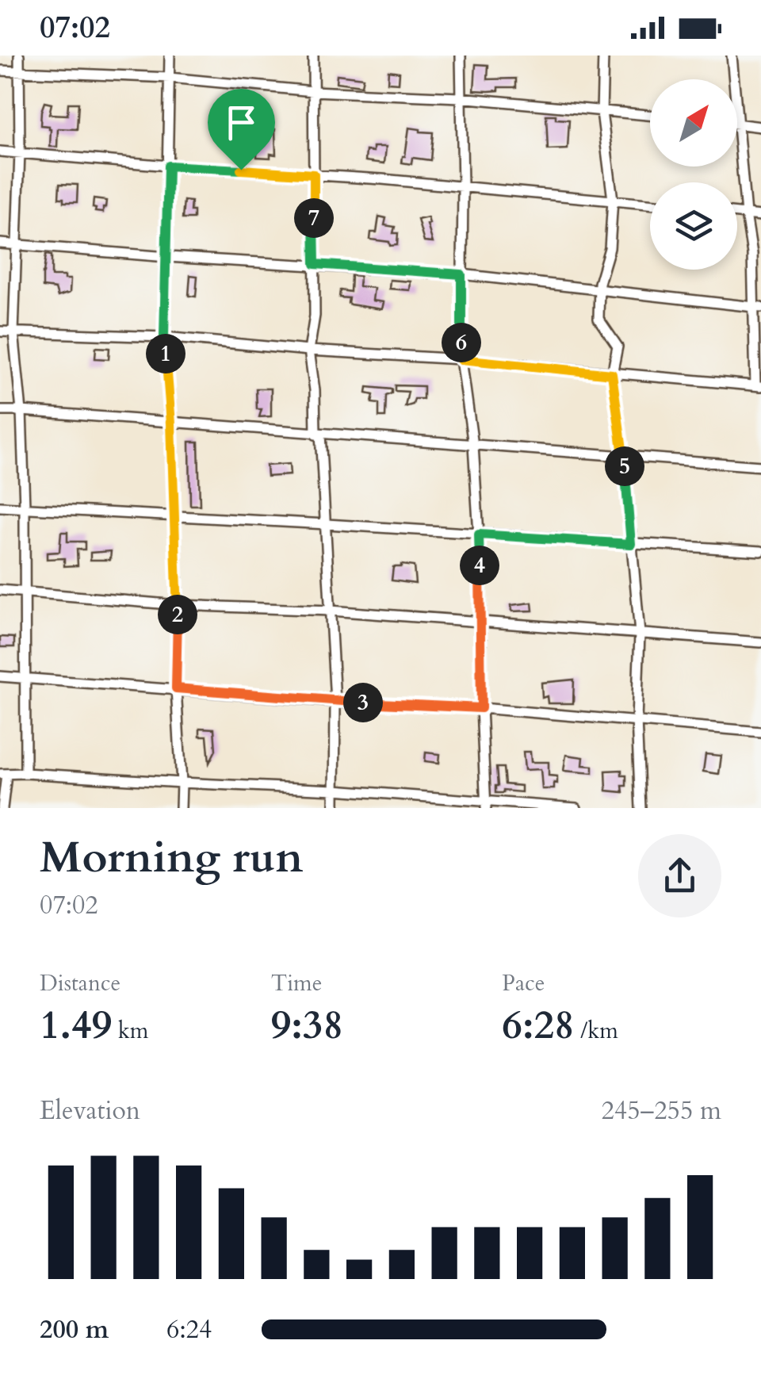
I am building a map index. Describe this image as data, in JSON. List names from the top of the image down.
{
  "north": "top right",
  "page": {
    "status": "07:02",
    "pins": [
      "7",
      "6",
      "1",
      "5",
      "4",
      "2",
      "3"
    ],
    "heading": ["Morning run", "07:02"],
    "stats": [
      ["Distance", "1.49 km"],
      ["Time", "9:38"],
      ["Pace", "6:28 /km"]
    ],
    "chart": ["Elevation", "245–255 m"],
    "list": [
      {
        "name": "200 m",
        "note": "6:24"
      }
    ]
  }
}
